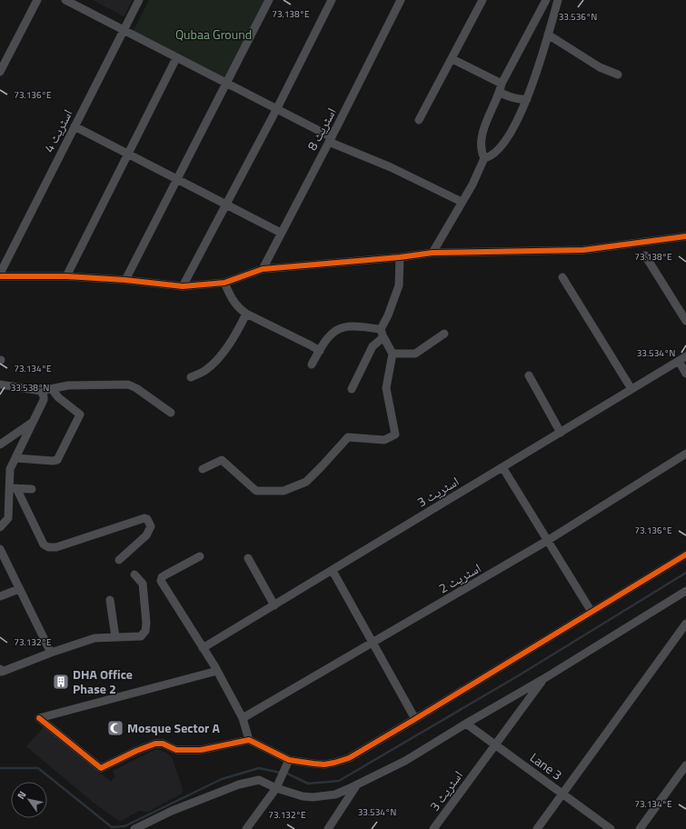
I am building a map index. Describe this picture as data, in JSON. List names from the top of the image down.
{
  "streets": {
    "street": [
      "اسٹریٹ 8",
      "اسٹریٹ 4",
      "اسٹریٹ 3",
      "اسٹریٹ 2",
      "Lane 3"
    ]
  },
  "crossings": [
    ["اسٹریٹ 3", "Lane 3"]
  ],
  "parks": ["Qubaa Ground"],
  "places": {
    "building": ["DHA Office Phase 2"],
    "mosque": ["Mosque Sector A"]
  },
  "north": "top left",
  "coordinates": [
    "73.138°E",
    "33.536°N",
    "73.136°E",
    "33.534°N",
    "73.134°E",
    "33.538°N",
    "73.132°E"
  ]
}
